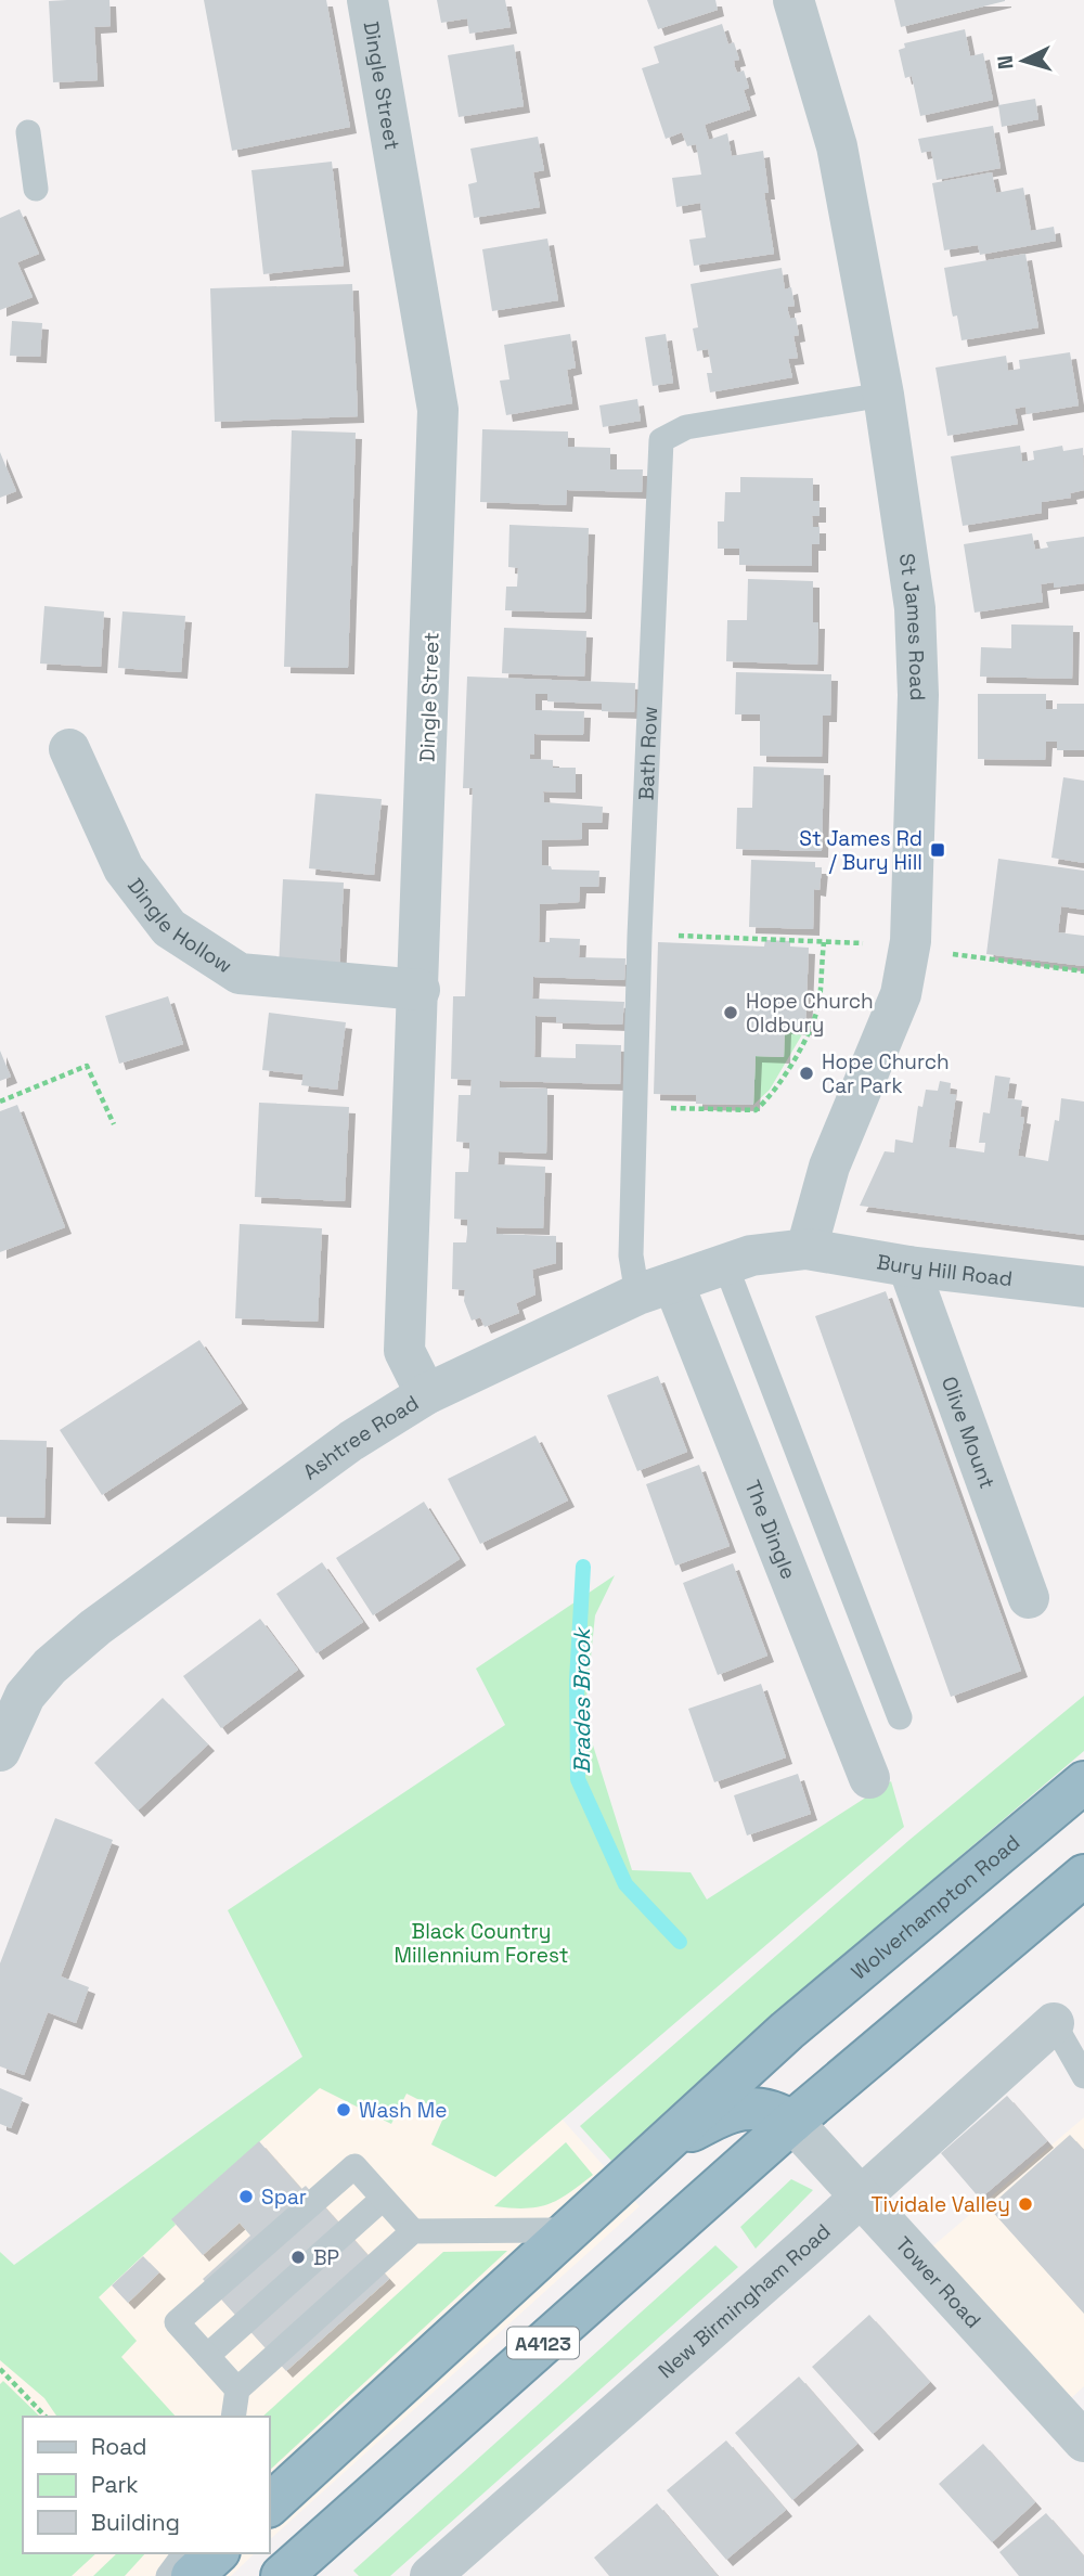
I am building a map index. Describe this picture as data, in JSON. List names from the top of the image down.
{
  "streets": {
    "highway": ["Wolverhampton Road", "A4123"],
    "street": [
      "Dingle Street",
      "St James Road",
      "Dingle Hollow",
      "Bury Hill Road",
      "Olive Mount",
      "Ashtree Road",
      "The Dingle",
      "Tower Road",
      "New Birmingham Road"
    ],
    "lane": ["Bath Row"]
  },
  "crossings": [
    ["Dingle Street", "Dingle Hollow"],
    ["Dingle Street", "Ashtree Road"],
    ["St James Road", "Bath Row"],
    ["St James Road", "Bury Hill Road"],
    ["St James Road", "Ashtree Road"],
    ["Bath Row", "Ashtree Road"],
    ["Bath Row", "The Dingle"],
    ["Bury Hill Road", "Olive Mount"],
    ["Bury Hill Road", "Ashtree Road"],
    ["Ashtree Road", "The Dingle"],
    ["Wolverhampton Road", "A4123"],
    ["Tower Road", "New Birmingham Road"],
    ["Tower Road", "A4123"]
  ],
  "water": ["Brades Brook"],
  "parks": ["Black Country Millennium Forest"],
  "places": {
    "transit": ["St James Rd / Bury Hill"],
    "other": [
      "Hope Church Oldbury",
      "Hope Church Car Park",
      "Wash Me",
      "Spar",
      "Tividale Valley",
      "BP"
    ]
  },
  "legend": ["Road", "Park", "Building"],
  "north": "left"
}
